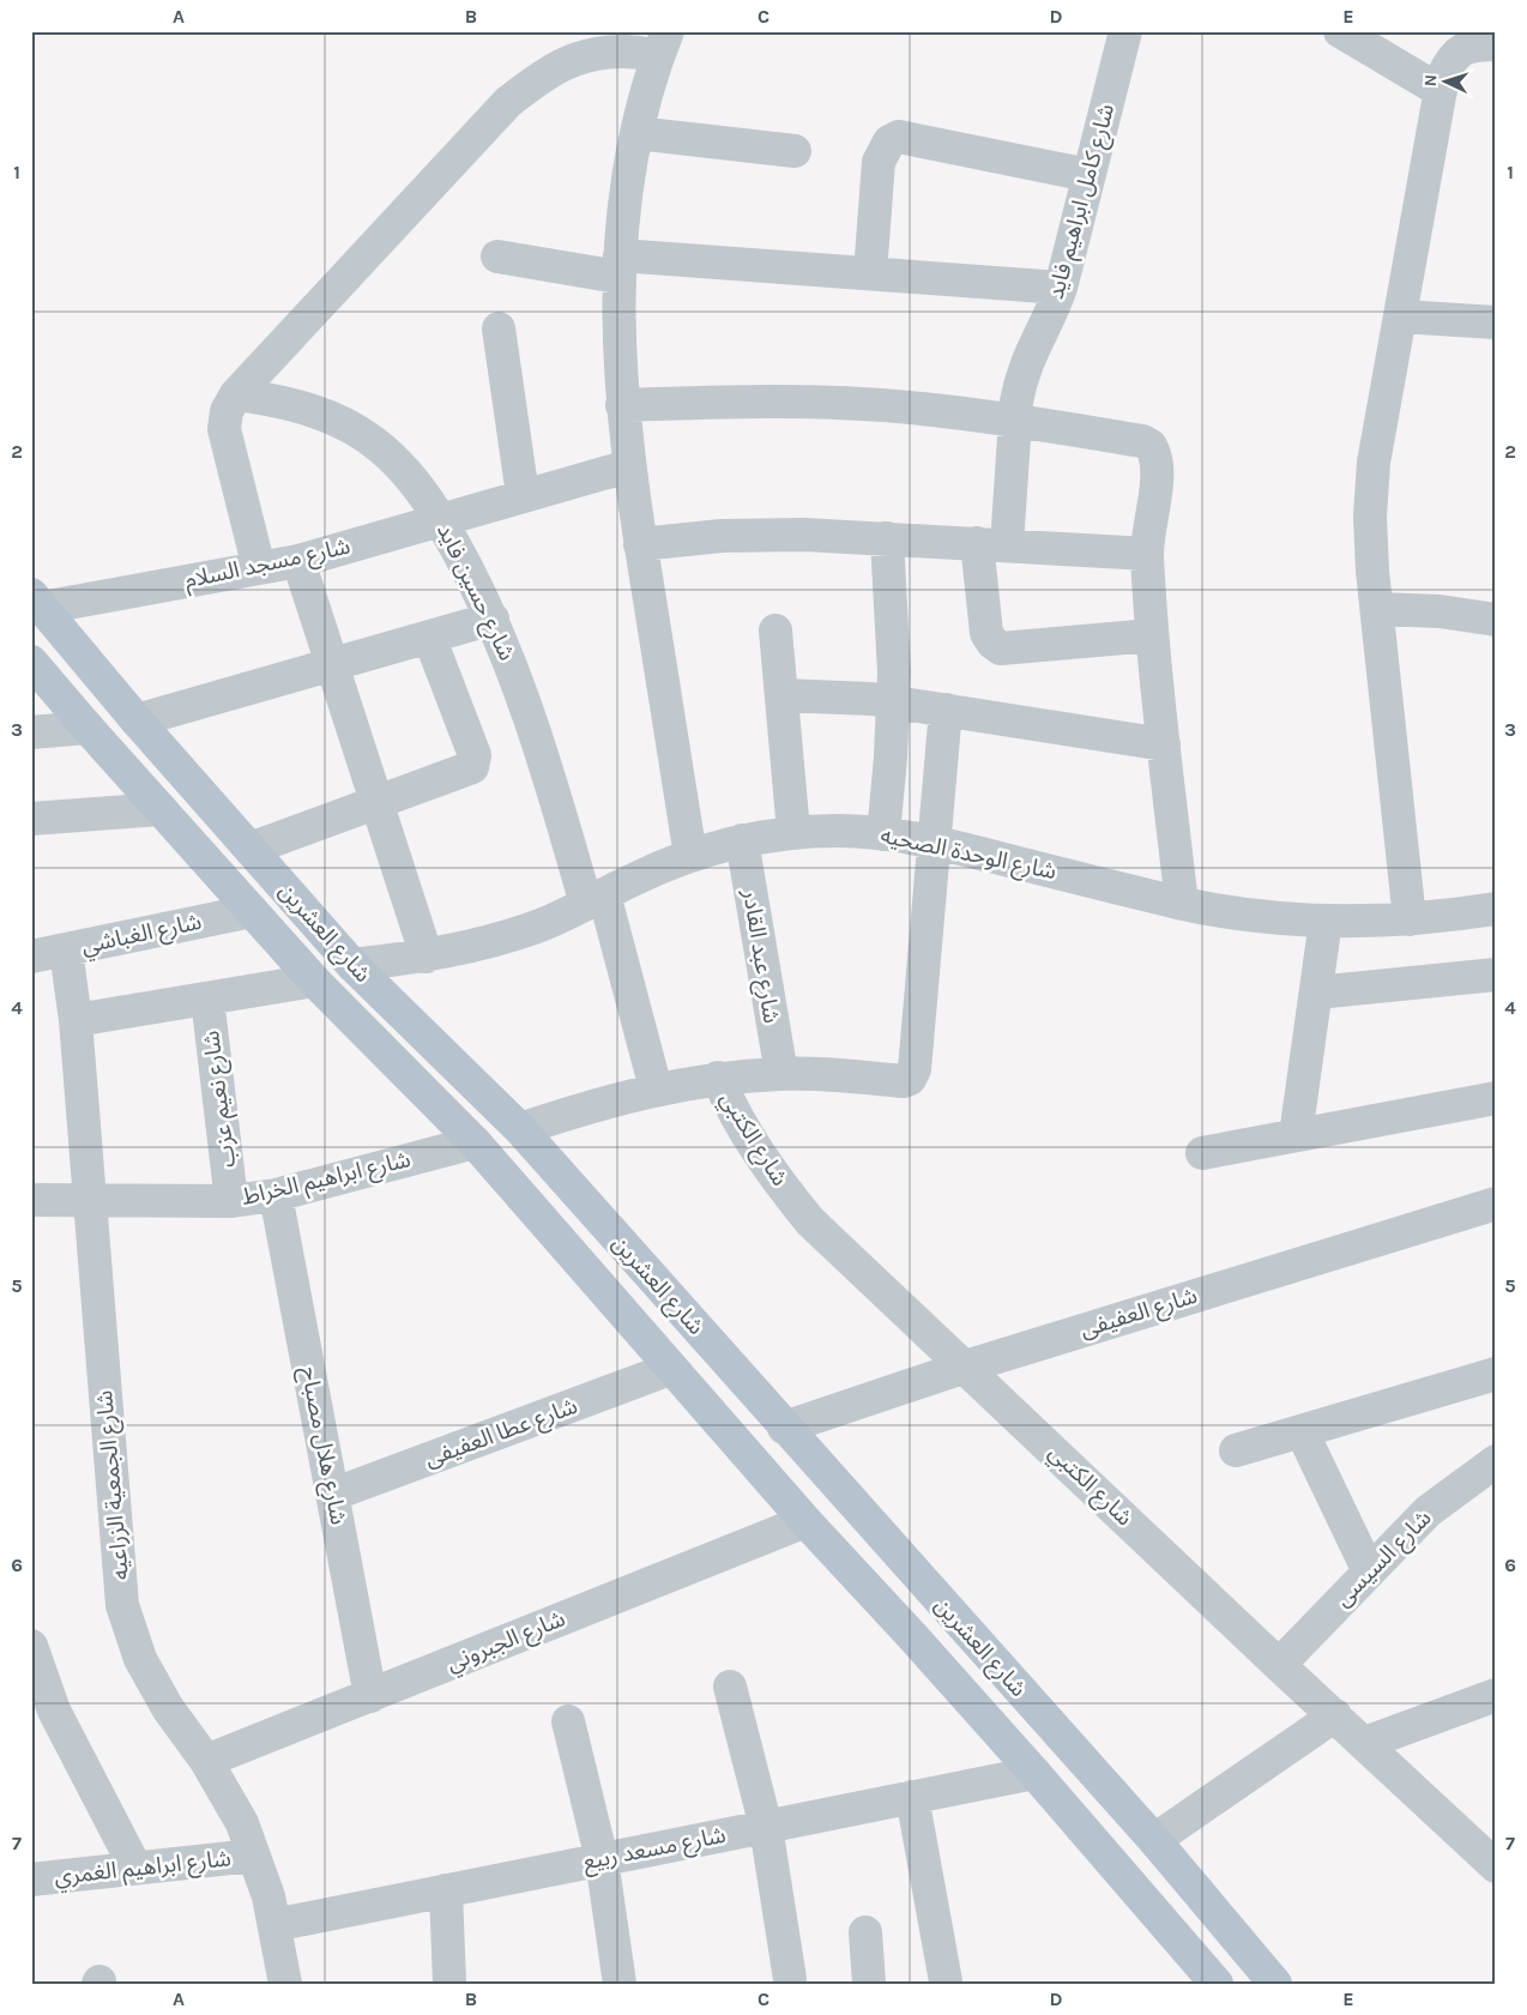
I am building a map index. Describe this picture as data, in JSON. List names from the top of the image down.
{
  "streets": {
    "main road": ["شارع العشرين"],
    "street": [
      "شارع كامل ابراهيم فايد",
      "شارع مسجد السلام",
      "شارع حسين فايد",
      "شارع الوحدة الصحيه",
      "شارع الغباشي",
      "شارع عبد القادر",
      "شارع نعيم عزب",
      "شارع الكتبي",
      "شارع ابراهيم الخراط",
      "شارع العفيفى",
      "شارع عطا العفيفى",
      "شارع هلال مصباح",
      "شارع الجمعية الزراعيه",
      "شارع السيسى",
      "شارع الجبروني",
      "شارع مسعد ربيع",
      "شارع ابراهيم الغمري"
    ]
  },
  "crossings": [
    ["شارع مسجد السلام", "شارع حسين فايد"],
    ["شارع مسجد السلام", "شارع العشرين"],
    ["شارع حسين فايد", "شارع الوحدة الصحيه"],
    ["شارع الوحدة الصحيه", "شارع العشرين"],
    ["شارع الوحدة الصحيه", "شارع عبد القادر"],
    ["شارع العشرين", "شارع الغباشي"],
    ["شارع العشرين", "شارع ابراهيم الخراط"],
    ["شارع العشرين", "شارع العفيفى"],
    ["شارع العشرين", "شارع عطا العفيفى"],
    ["شارع العشرين", "شارع الجبروني"],
    ["شارع العشرين", "شارع مسعد ربيع"],
    ["شارع الغباشي", "شارع الجمعية الزراعيه"],
    ["شارع نعيم عزب", "شارع ابراهيم الخراط"],
    ["شارع الكتبي", "شارع العفيفى"],
    ["شارع الكتبي", "شارع السيسى"],
    ["شارع ابراهيم الخراط", "شارع هلال مصباح"],
    ["شارع ابراهيم الخراط", "شارع الجمعية الزراعيه"],
    ["شارع عطا العفيفى", "شارع هلال مصباح"],
    ["شارع هلال مصباح", "شارع الجبروني"],
    ["شارع الجمعية الزراعيه", "شارع الجبروني"],
    ["شارع الجمعية الزراعيه", "شارع مسعد ربيع"],
    ["شارع الجمعية الزراعيه", "شارع ابراهيم الغمري"]
  ],
  "north": "left",
  "grid": {
    "columns": [
      "A",
      "B",
      "C",
      "D",
      "E"
    ],
    "rows": [
      "1",
      "2",
      "3",
      "4",
      "5",
      "6",
      "7"
    ]
  }
}
